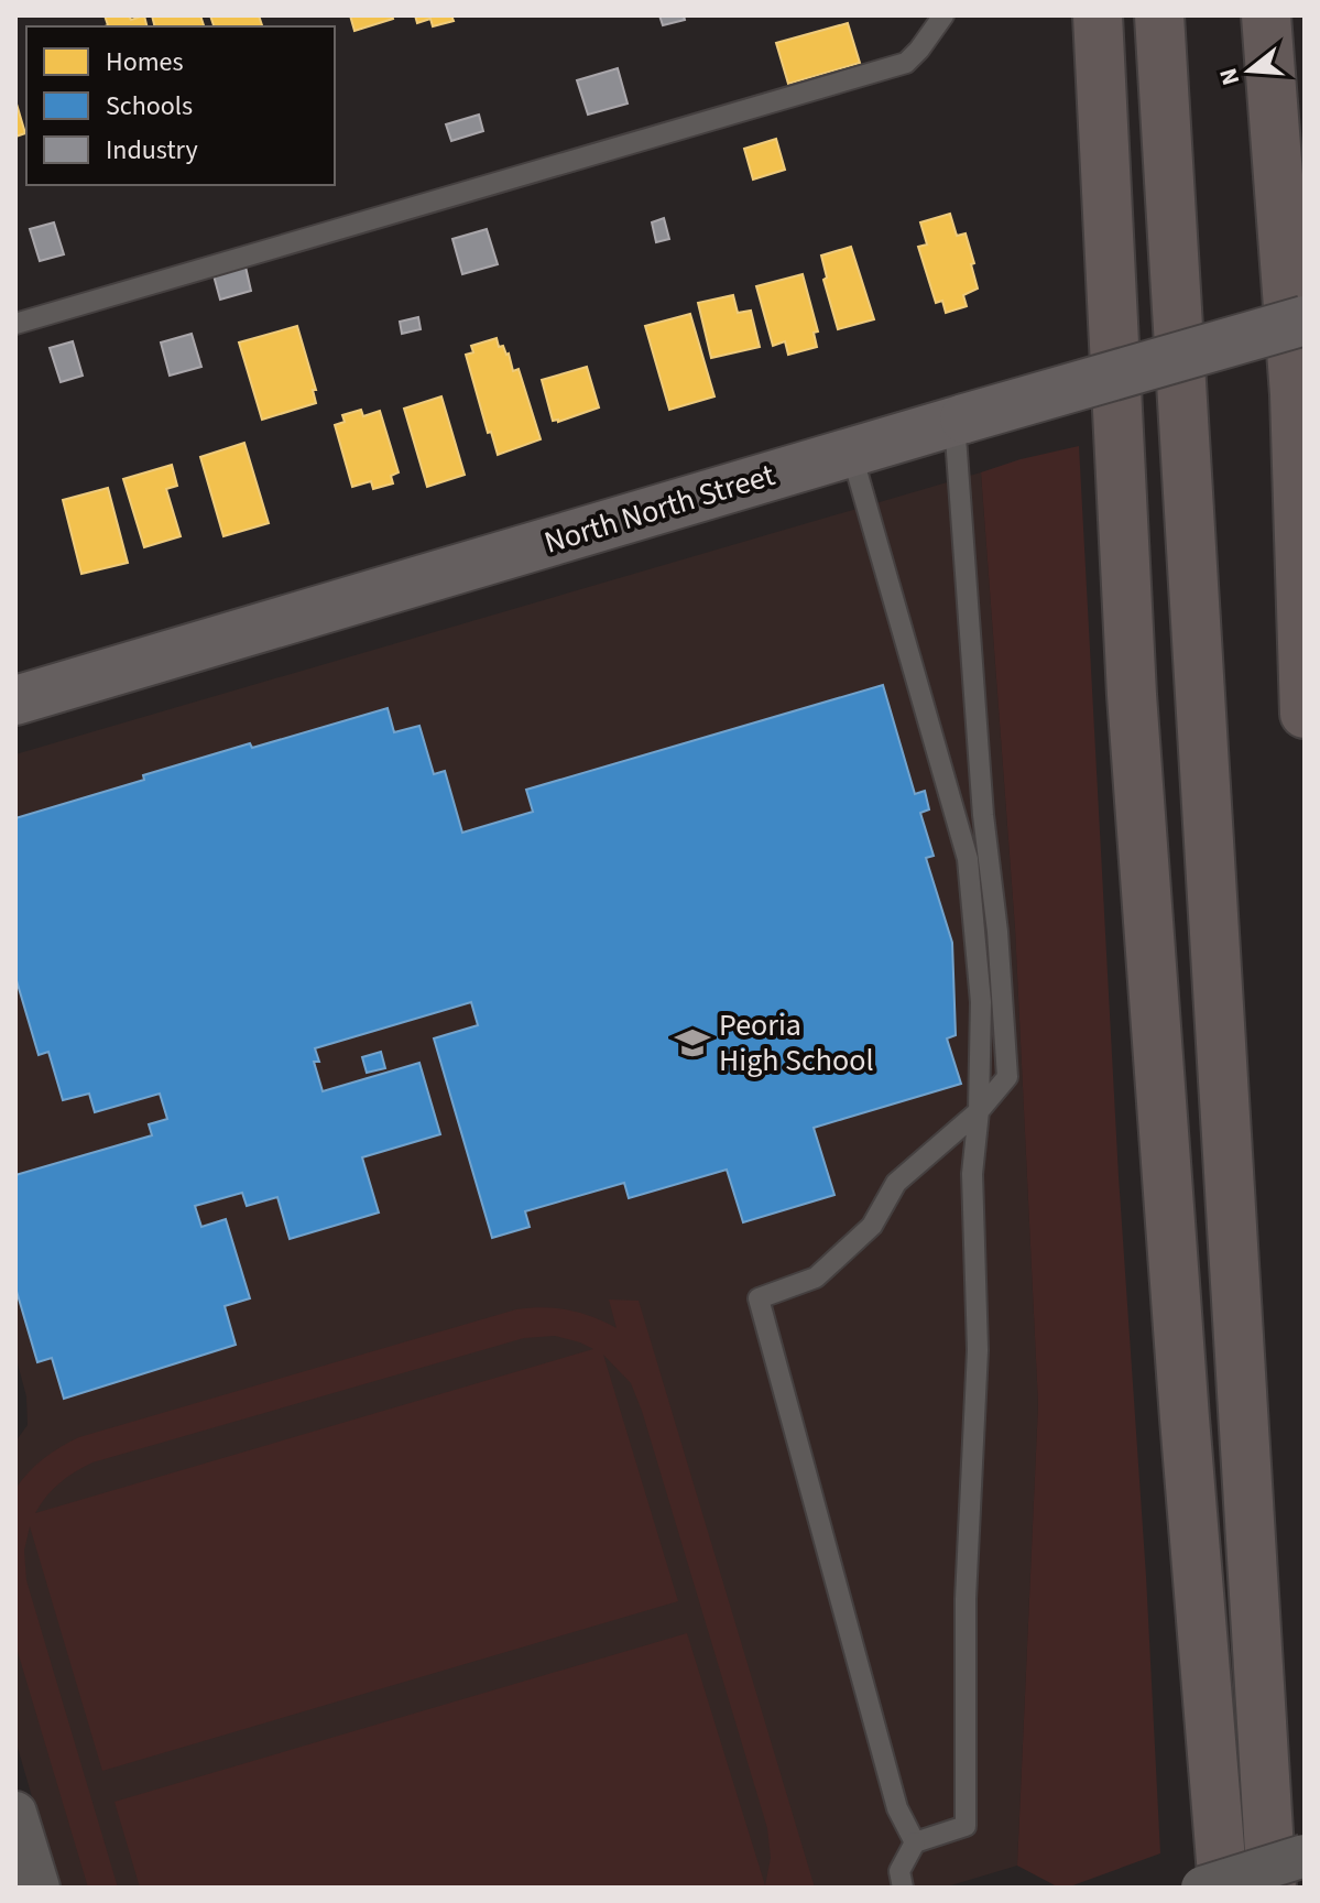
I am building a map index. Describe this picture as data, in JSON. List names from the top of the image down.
{
  "streets": {
    "street": ["North North Street"]
  },
  "places": {
    "school or university": ["Peoria High School"]
  },
  "legend": ["Homes", "Schools", "Industry"],
  "north": "left"
}
